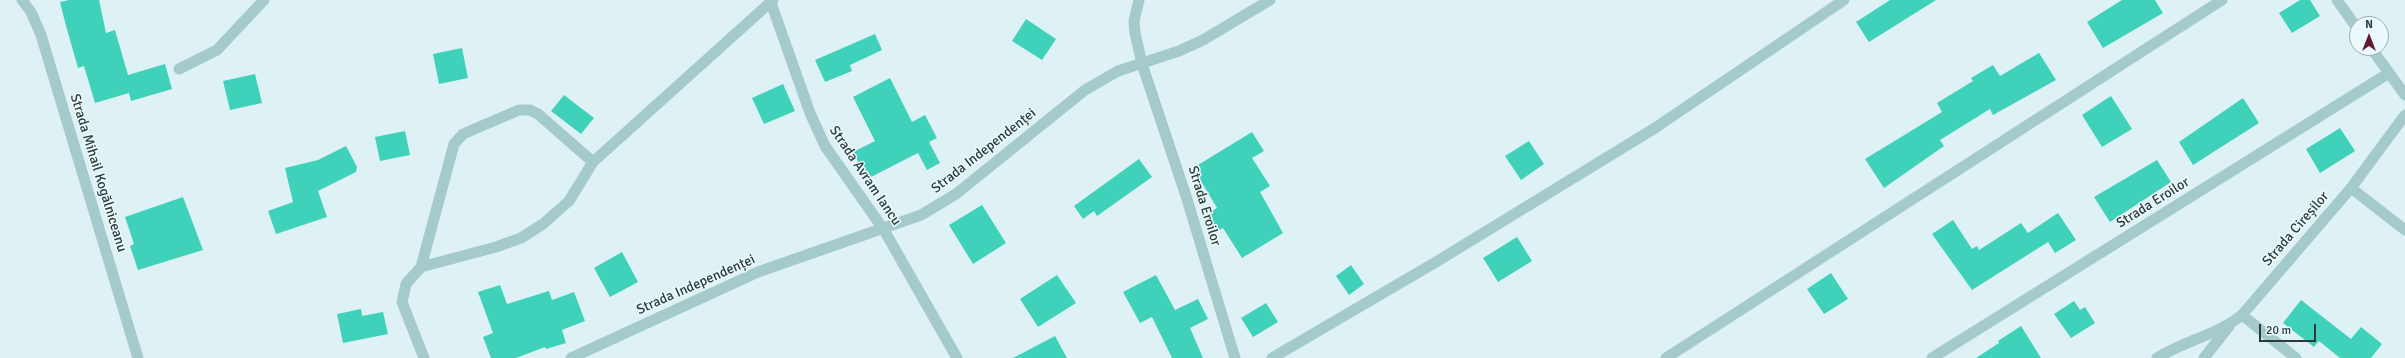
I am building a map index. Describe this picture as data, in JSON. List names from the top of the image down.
{
  "streets": {
    "street": [
      "Strada Independenței",
      "Strada Mihail Kogălniceanu",
      "Strada Avram Iancu",
      "Strada Eroilor",
      "Strada Cireșilor"
    ]
  },
  "crossings": [
    ["Strada Independenței", "Strada Avram Iancu"],
    ["Strada Independenței", "Strada Eroilor"]
  ],
  "scale_bar": "20 m",
  "north": "top"
}
